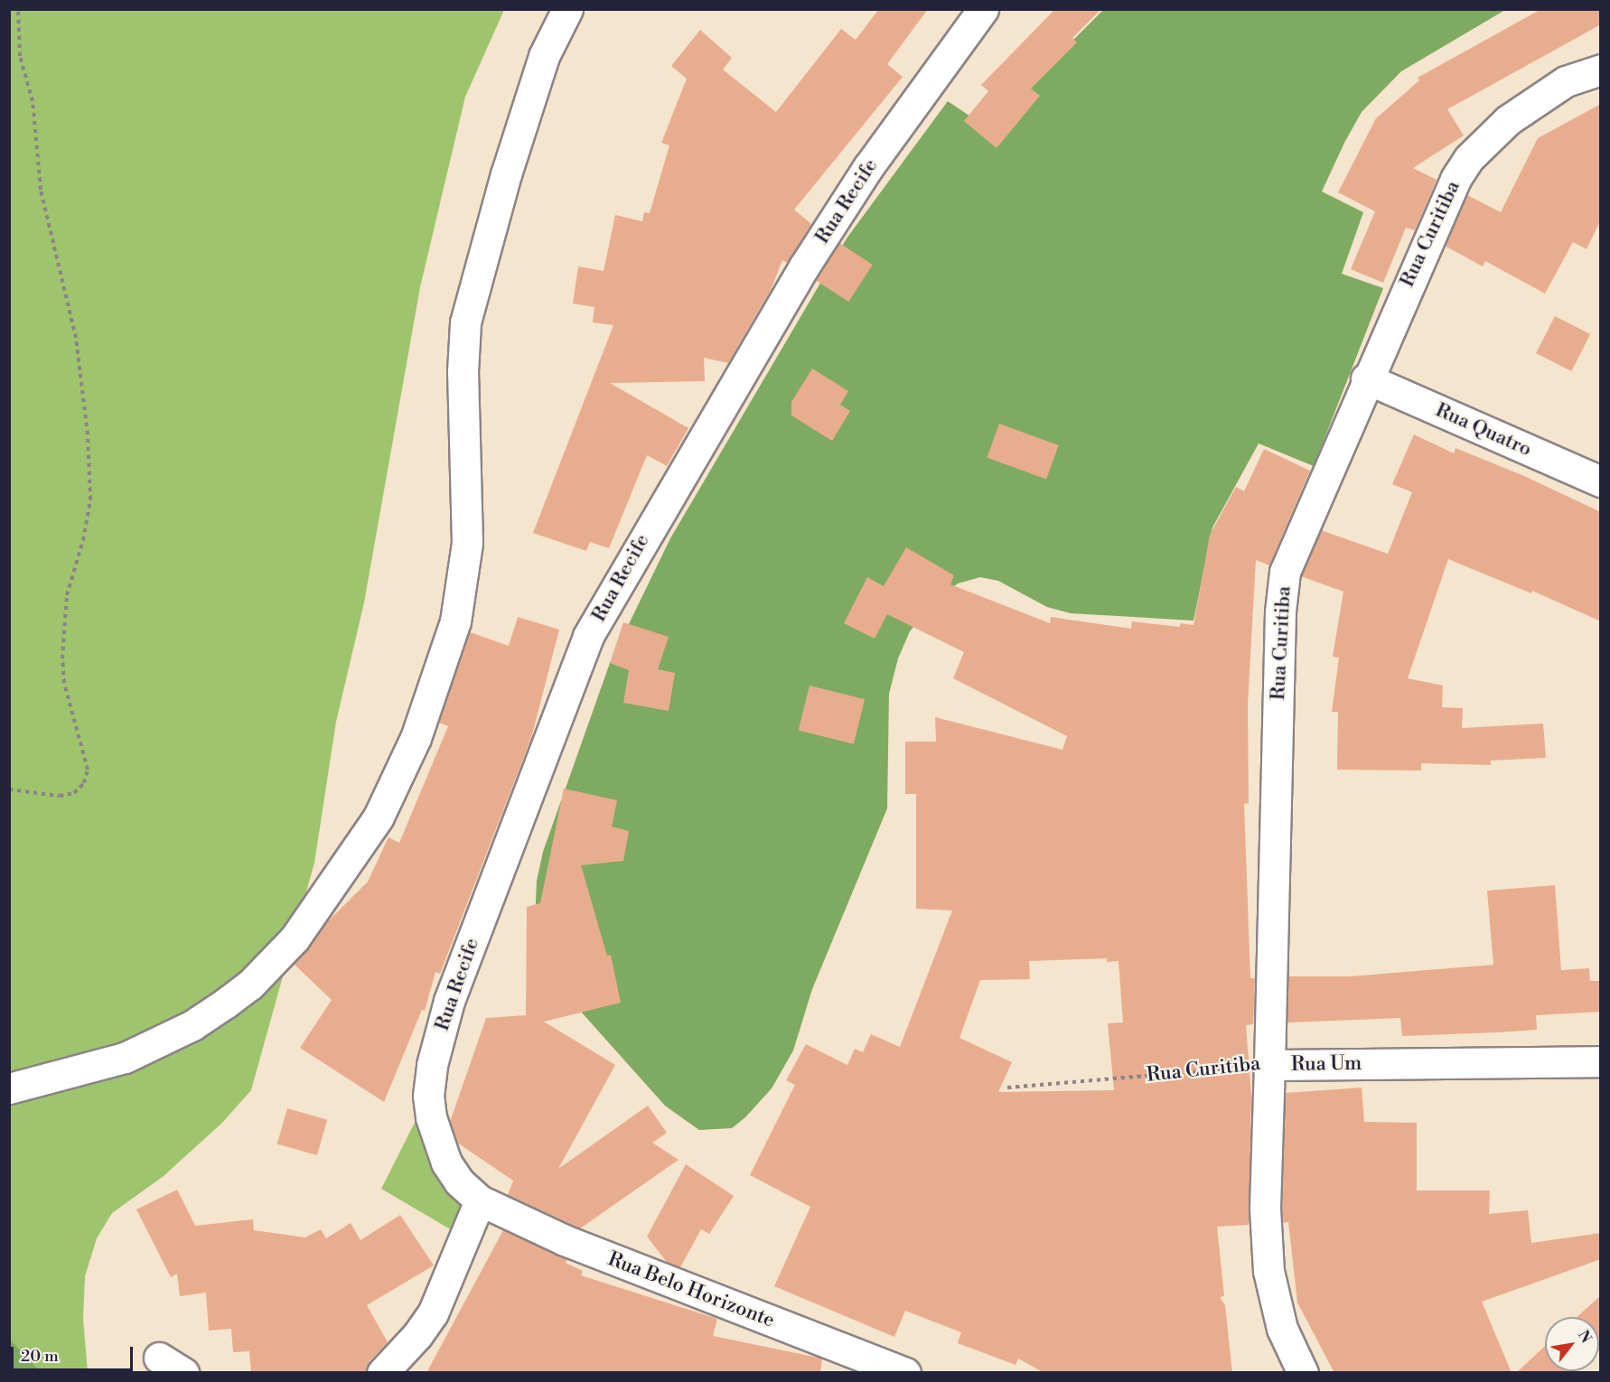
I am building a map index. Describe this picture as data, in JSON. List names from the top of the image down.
{
  "streets": {
    "street": [
      "Rua Recife",
      "Rua Curitiba",
      "Rua Quatro",
      "Rua Um",
      "Rua Belo Horizonte"
    ]
  },
  "crossings": [
    ["Rua Recife", "Rua Belo Horizonte"],
    ["Rua Curitiba", "Rua Quatro"],
    ["Rua Curitiba", "Rua Um"]
  ],
  "scale_bar": "20 m",
  "north": "top right"
}
